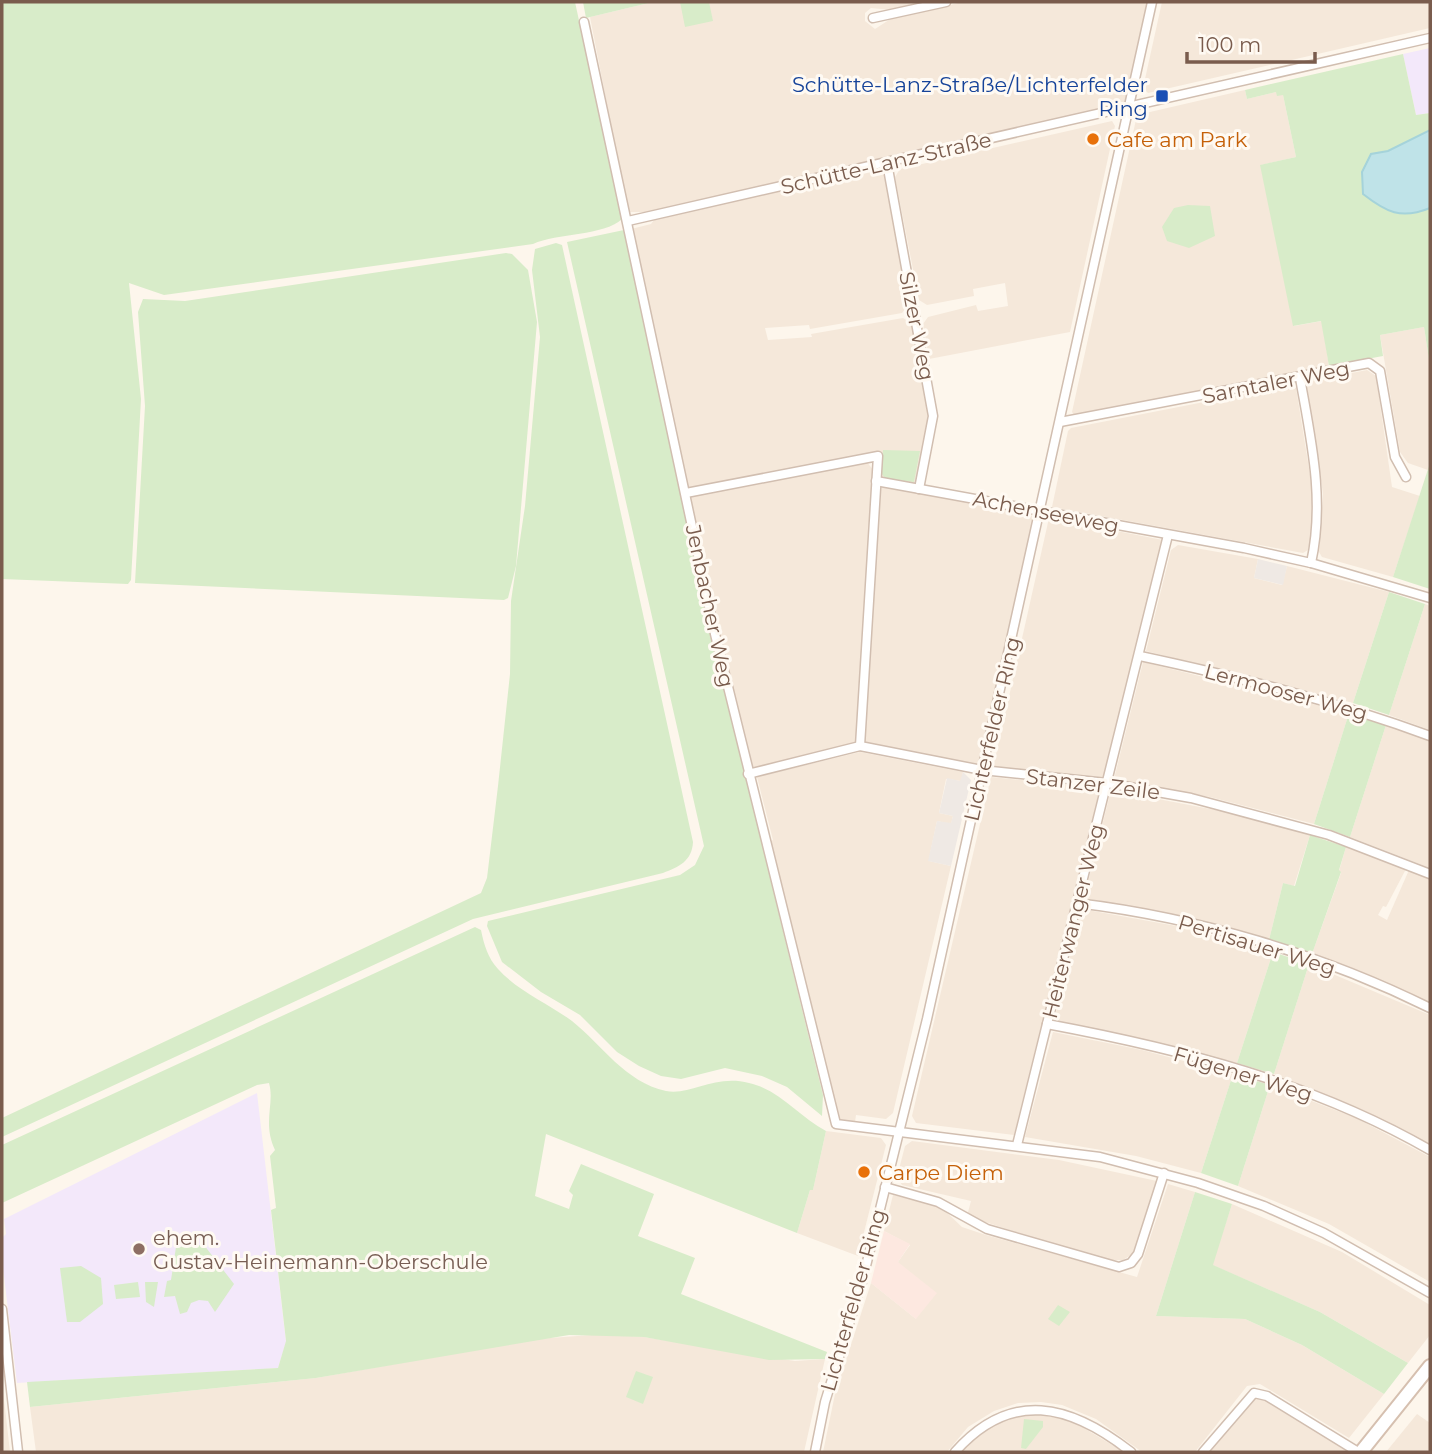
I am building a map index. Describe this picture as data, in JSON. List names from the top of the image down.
{
  "streets": {
    "street": [
      "Schütte-Lanz-Straße",
      "Silzer Weg",
      "Sarntaler Weg",
      "Achenseeweg",
      "Jenbacher Weg",
      "Lermooser Weg",
      "Lichterfelder Ring",
      "Stanzer Zeile",
      "Heiterwanger Weg",
      "Pertisauer Weg",
      "Fügener Weg"
    ]
  },
  "crossings": [
    ["Schütte-Lanz-Straße", "Silzer Weg"],
    ["Schütte-Lanz-Straße", "Jenbacher Weg"],
    ["Schütte-Lanz-Straße", "Lichterfelder Ring"],
    ["Silzer Weg", "Achenseeweg"],
    ["Sarntaler Weg", "Lichterfelder Ring"],
    ["Achenseeweg", "Lichterfelder Ring"],
    ["Achenseeweg", "Heiterwanger Weg"],
    ["Jenbacher Weg", "Lichterfelder Ring"],
    ["Jenbacher Weg", "Stanzer Zeile"],
    ["Lermooser Weg", "Heiterwanger Weg"],
    ["Lichterfelder Ring", "Stanzer Zeile"],
    ["Stanzer Zeile", "Heiterwanger Weg"],
    ["Heiterwanger Weg", "Pertisauer Weg"],
    ["Heiterwanger Weg", "Fügener Weg"]
  ],
  "places": {
    "transit": ["Schütte-Lanz-Straße/Lichterfelder Ring"],
    "other": ["Cafe am Park", "Carpe Diem", "ehem. Gustav-Heinemann-Oberschule"]
  },
  "scale_bar": "100 m"
}
